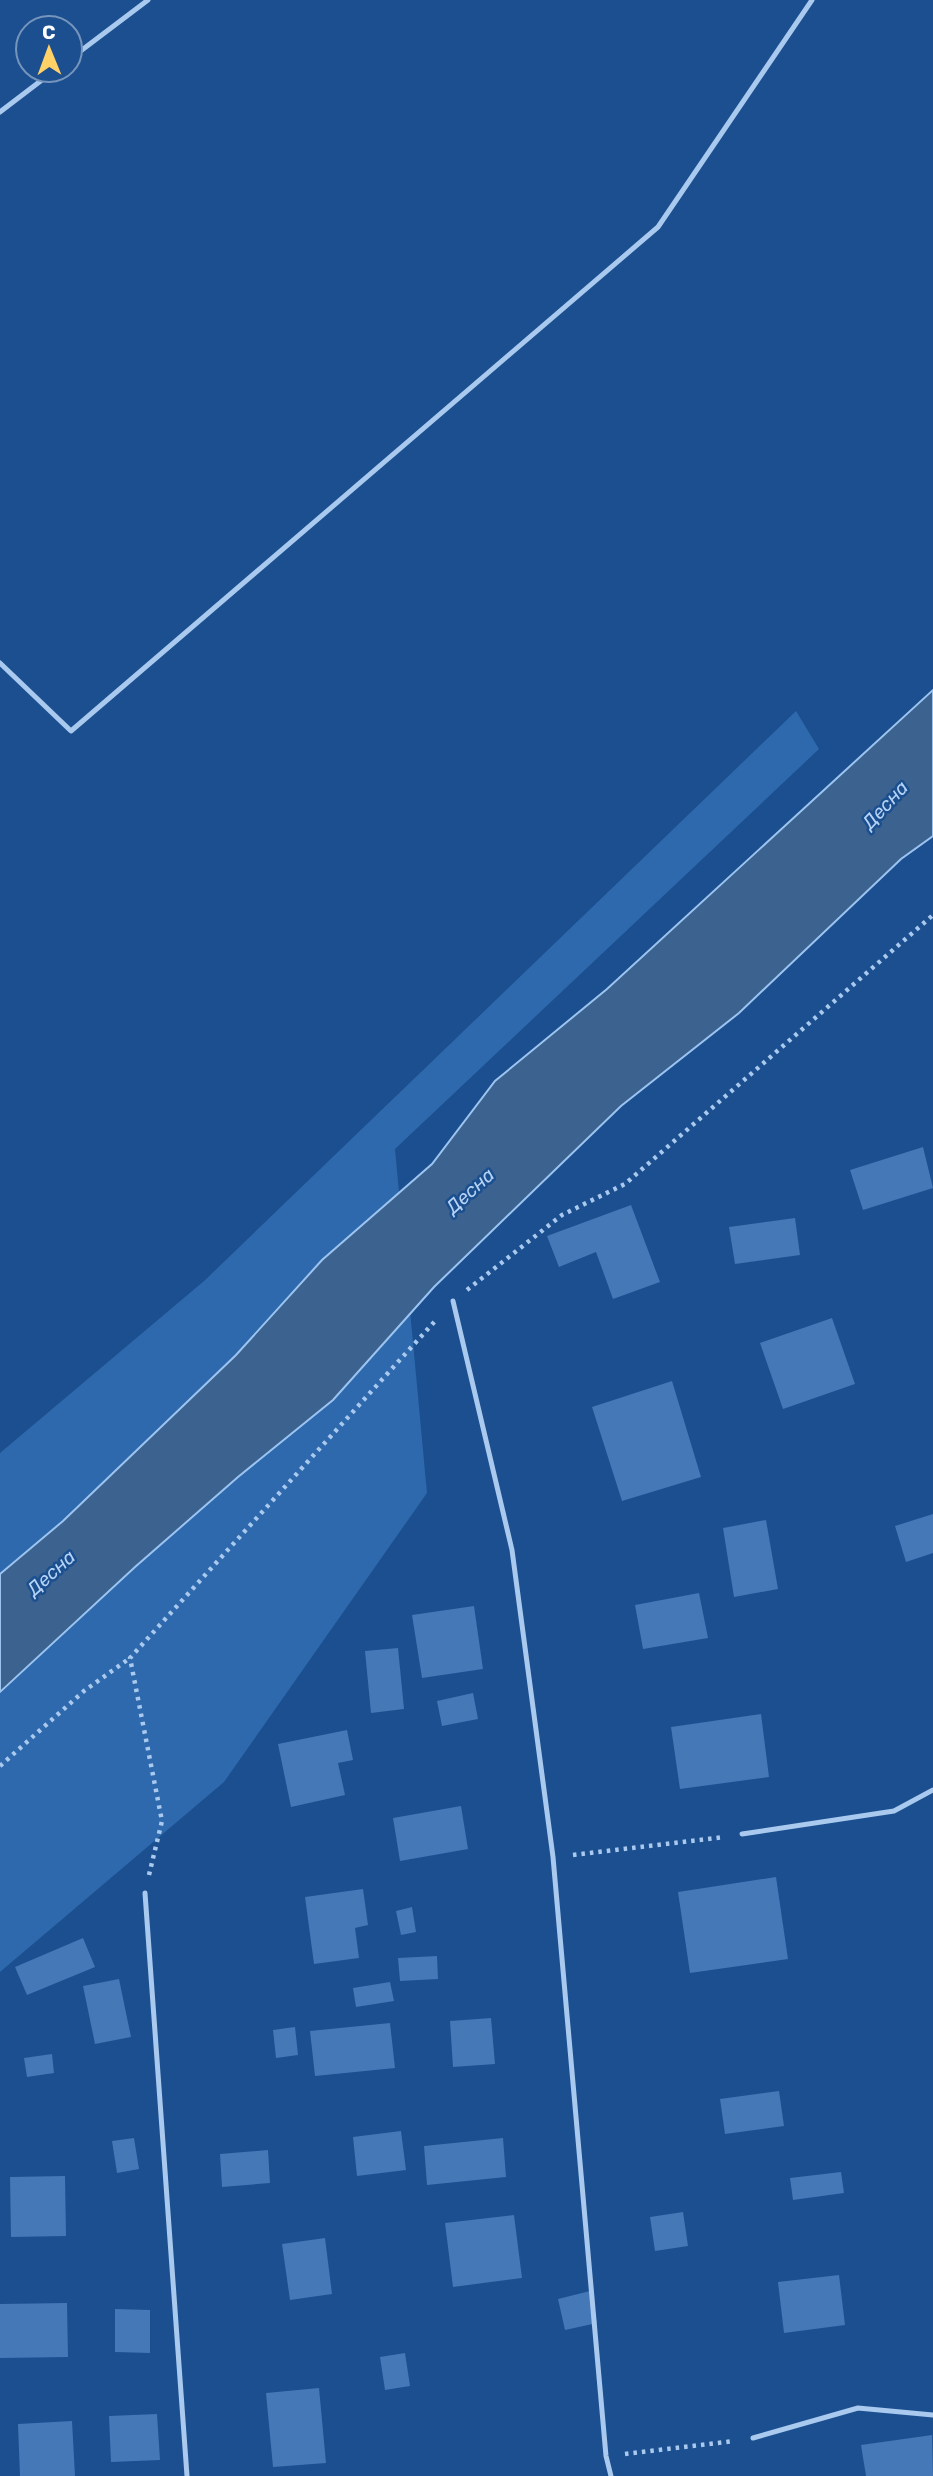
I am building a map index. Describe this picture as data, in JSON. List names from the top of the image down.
{
  "water": ["Десна"],
  "north": "top"
}
